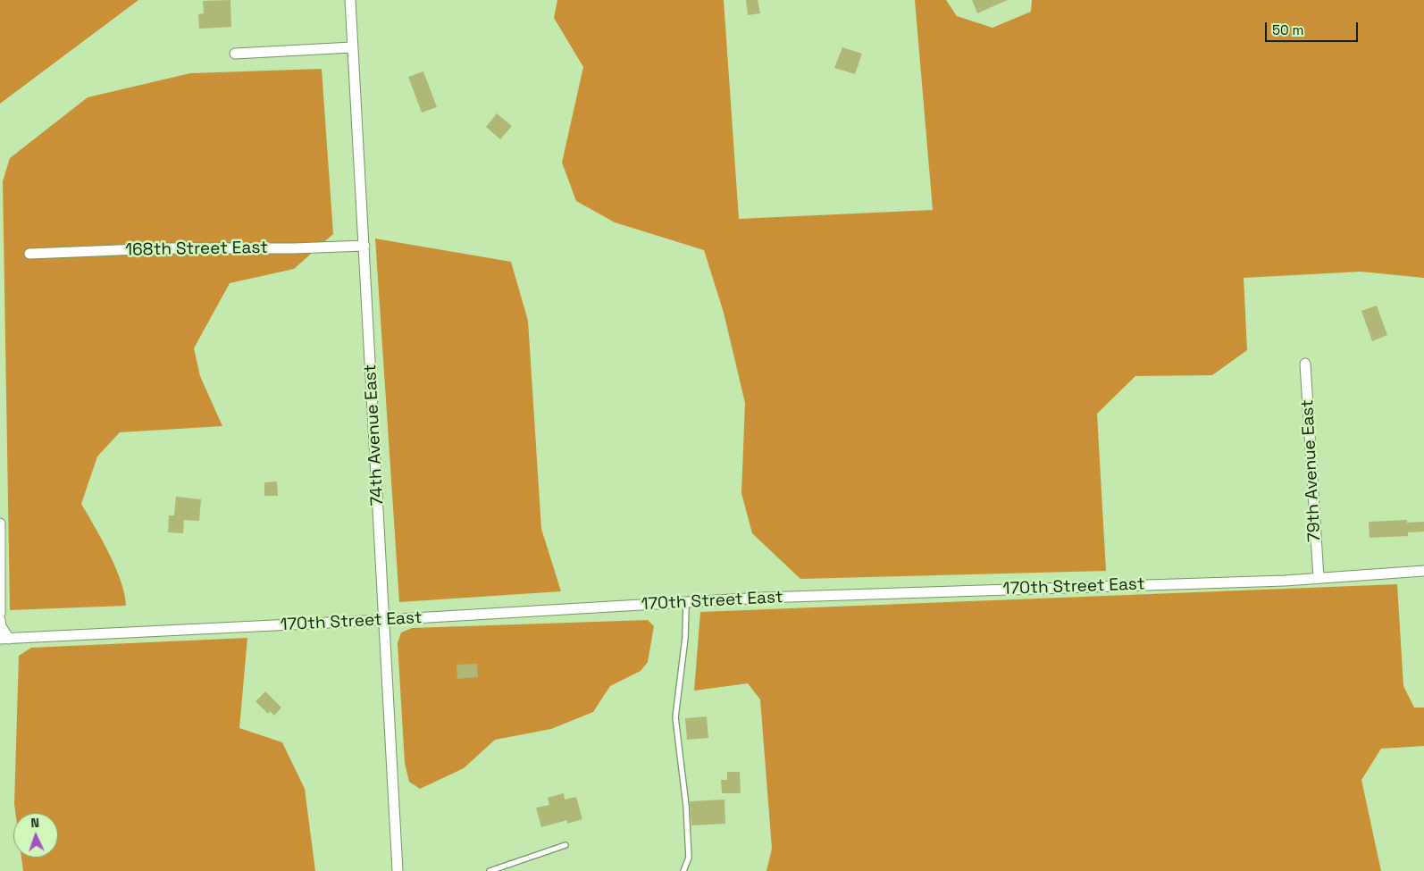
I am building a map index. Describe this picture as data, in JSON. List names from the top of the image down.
{
  "streets": {
    "street": [
      "168th Street East",
      "74th Avenue East",
      "79th Avenue East",
      "170th Street East"
    ]
  },
  "crossings": [
    ["168th Street East", "74th Avenue East"],
    ["74th Avenue East", "170th Street East"],
    ["79th Avenue East", "170th Street East"]
  ],
  "scale_bar": "50 m",
  "north": "top"
}
